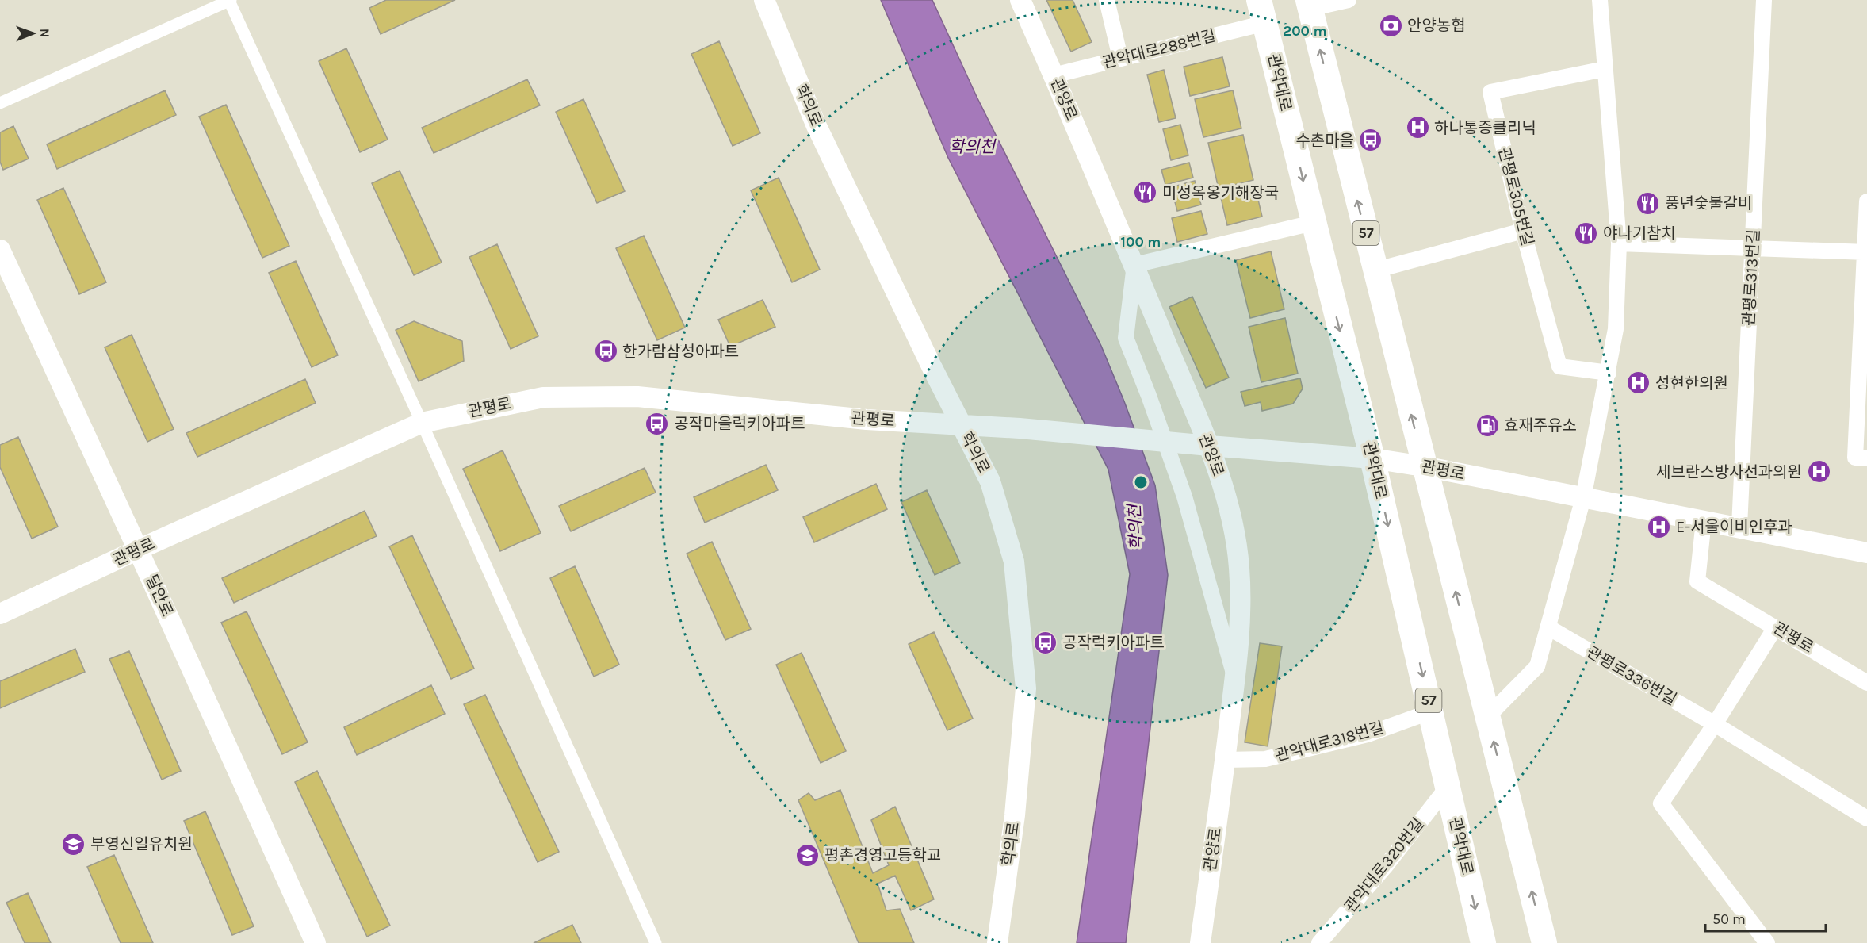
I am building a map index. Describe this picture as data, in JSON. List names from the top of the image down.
{
  "streets": {
    "main road": ["관악대로", "57"],
    "street": [
      "관악대로288번길",
      "관양로",
      "학의로",
      "관평로305번길",
      "관평로313번길",
      "관평로",
      "달안로",
      "관평로336번길",
      "관악대로318번길",
      "관악대로320번길"
    ]
  },
  "crossings": [
    ["관악대로288번길", "관악대로"],
    ["관악대로288번길", "관양로"],
    ["관악대로", "관평로"],
    ["관악대로", "관악대로318번길"],
    ["관악대로", "관악대로320번길"],
    ["관양로", "관평로"],
    ["관양로", "관악대로318번길"],
    ["학의로", "관평로"],
    ["57", "관평로"],
    ["관평로313번길", "관평로"],
    ["관평로", "달안로"]
  ],
  "water": ["학의천"],
  "places": {
    "bank": ["안양농협"],
    "hospital": [
      "하나통증클리닉",
      "성현한의원",
      "세브란스방사선과의원",
      "E-서울이비인후과"
    ],
    "bus stop": [
      "수촌마을",
      "한가람삼성아파트",
      "공작마을럭키아파트",
      "공작럭키아파트"
    ],
    "restaurant": ["미성옥옹기해장국", "풍년숯불갈비", "야나기참치"],
    "fuel station": ["효재주유소"],
    "school or university": ["부영신일유치원", "평촌경영고등학교"]
  },
  "scale_bar": "50 m",
  "north": "right",
  "rings": ["200 m", "100 m"]
}
